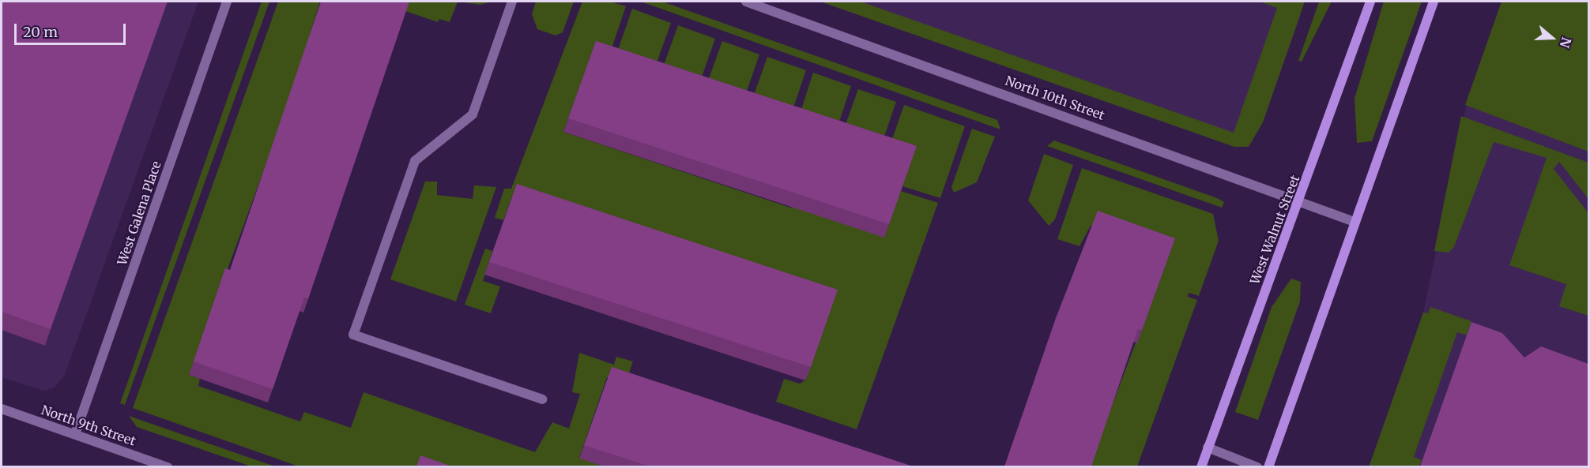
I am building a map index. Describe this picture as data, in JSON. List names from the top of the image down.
{
  "streets": {
    "main road": ["West Walnut Street"],
    "street": ["North 10th Street", "West Galena Place", "North 9th Street"]
  },
  "crossings": [
    ["North 10th Street", "West Walnut Street"],
    ["West Galena Place", "North 9th Street"]
  ],
  "scale_bar": "20 m",
  "north": "right"
}
